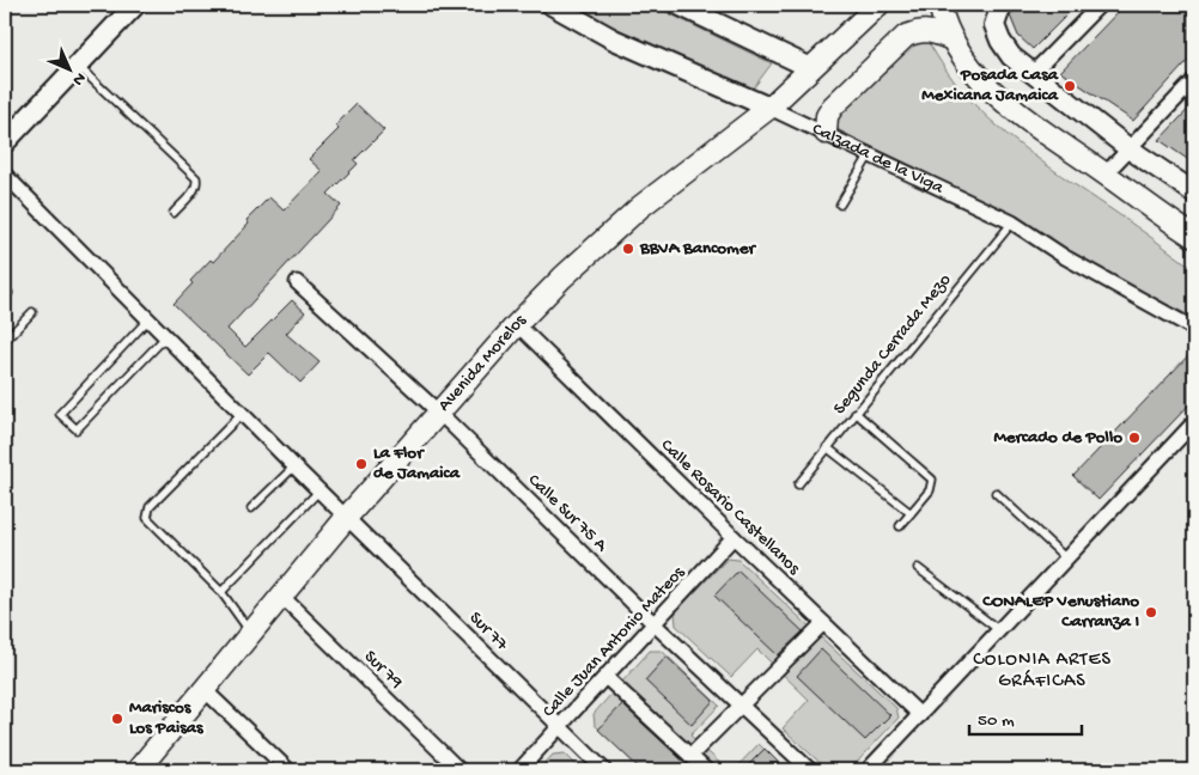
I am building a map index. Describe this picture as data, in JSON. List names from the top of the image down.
{
  "streets": {
    "main road": ["Avenida Morelos"],
    "street": [
      "Calzada de la Viga",
      "Calle Rosario Castellanos",
      "Calle Sur 75 A",
      "Sur 77",
      "Calle Juan Antonio Mateos",
      "Sur 79"
    ],
    "lane": ["Segunda Cerrada Mezo"]
  },
  "crossings": [
    ["Calzada de la Viga", "Segunda Cerrada Mezo"],
    ["Calzada de la Viga", "Avenida Morelos"],
    ["Avenida Morelos", "Calle Rosario Castellanos"],
    ["Avenida Morelos", "Calle Sur 75 A"],
    ["Avenida Morelos", "Sur 77"],
    ["Avenida Morelos", "Sur 79"],
    ["Calle Rosario Castellanos", "Calle Juan Antonio Mateos"],
    ["Calle Sur 75 A", "Calle Juan Antonio Mateos"],
    ["Sur 77", "Calle Juan Antonio Mateos"]
  ],
  "districts": ["COLONIA ARTES GRÁFICAS"],
  "places": [
    "Posada Casa Mexicana Jamaica",
    "BBVA Bancomer",
    "Mercado de Pollo",
    "La Flor de Jamaica",
    "CONALEP Venustiano Carranza I",
    "Mariscos Los Paisas"
  ],
  "scale_bar": "50 m",
  "north": "bottom right"
}
